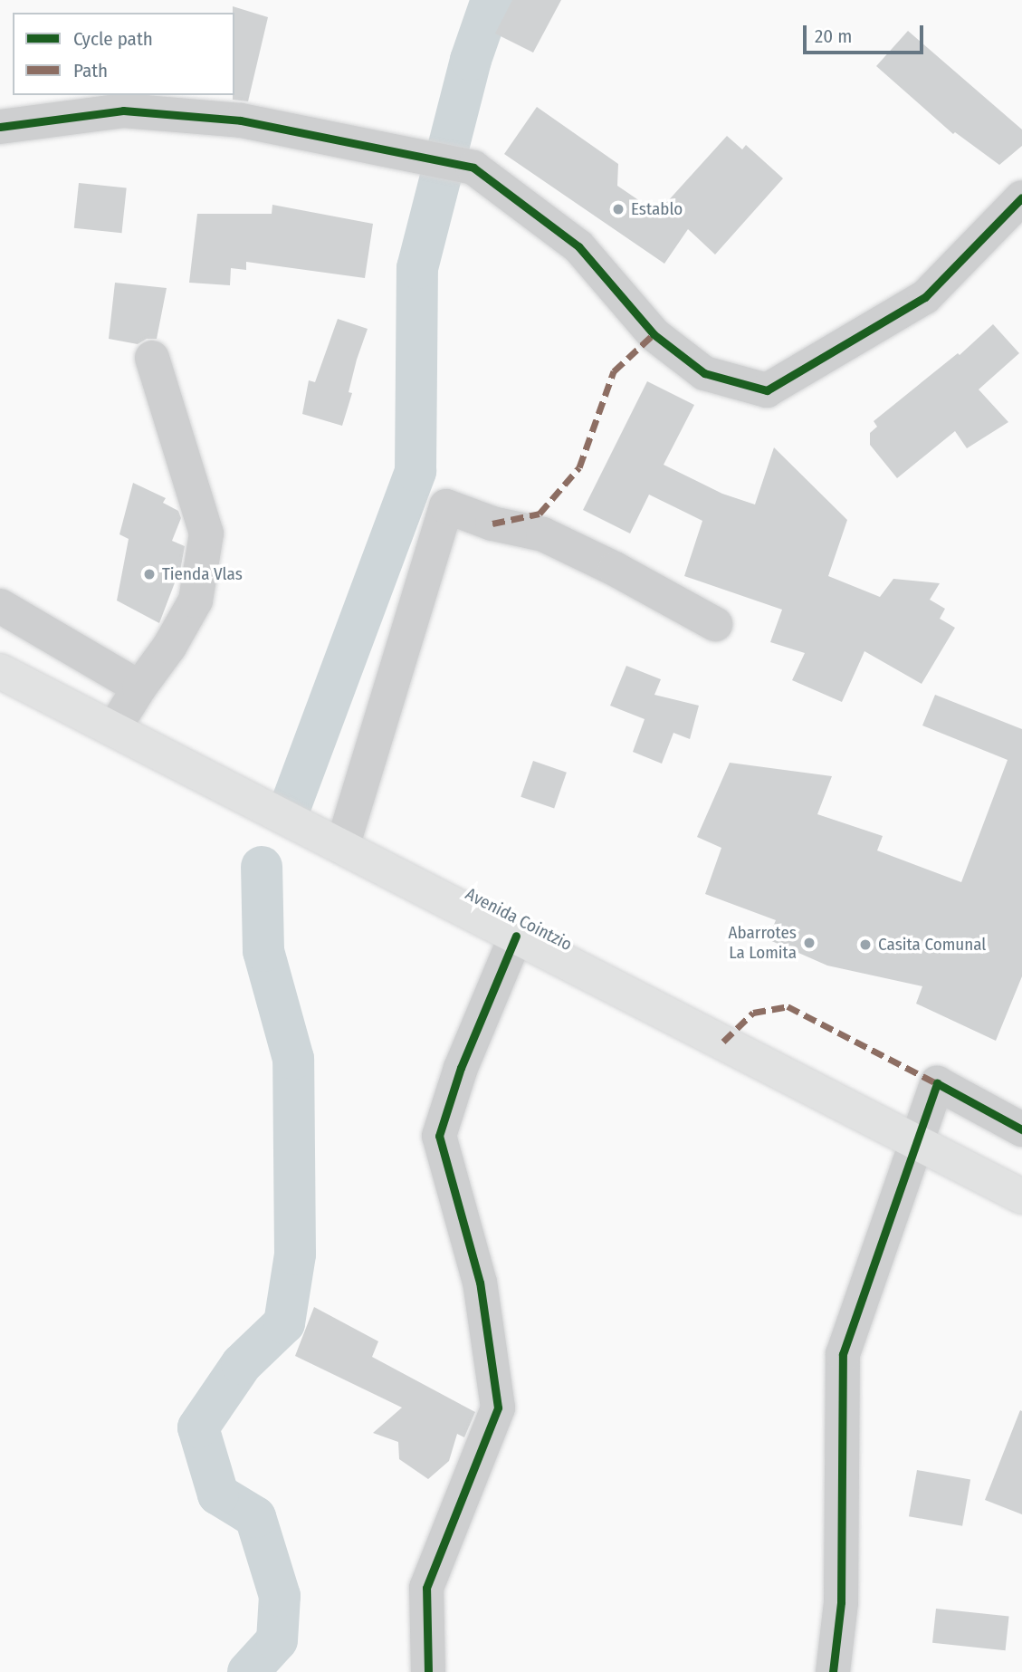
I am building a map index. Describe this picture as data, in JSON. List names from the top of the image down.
{
  "streets": {
    "main road": ["Avenida Cointzio"]
  },
  "places": [
    "Establo",
    "Tienda Vlas",
    "Abarrotes La Lomita",
    "Casita Comunal"
  ],
  "legend": ["Cycle path", "Path"],
  "scale_bar": "20 m"
}
